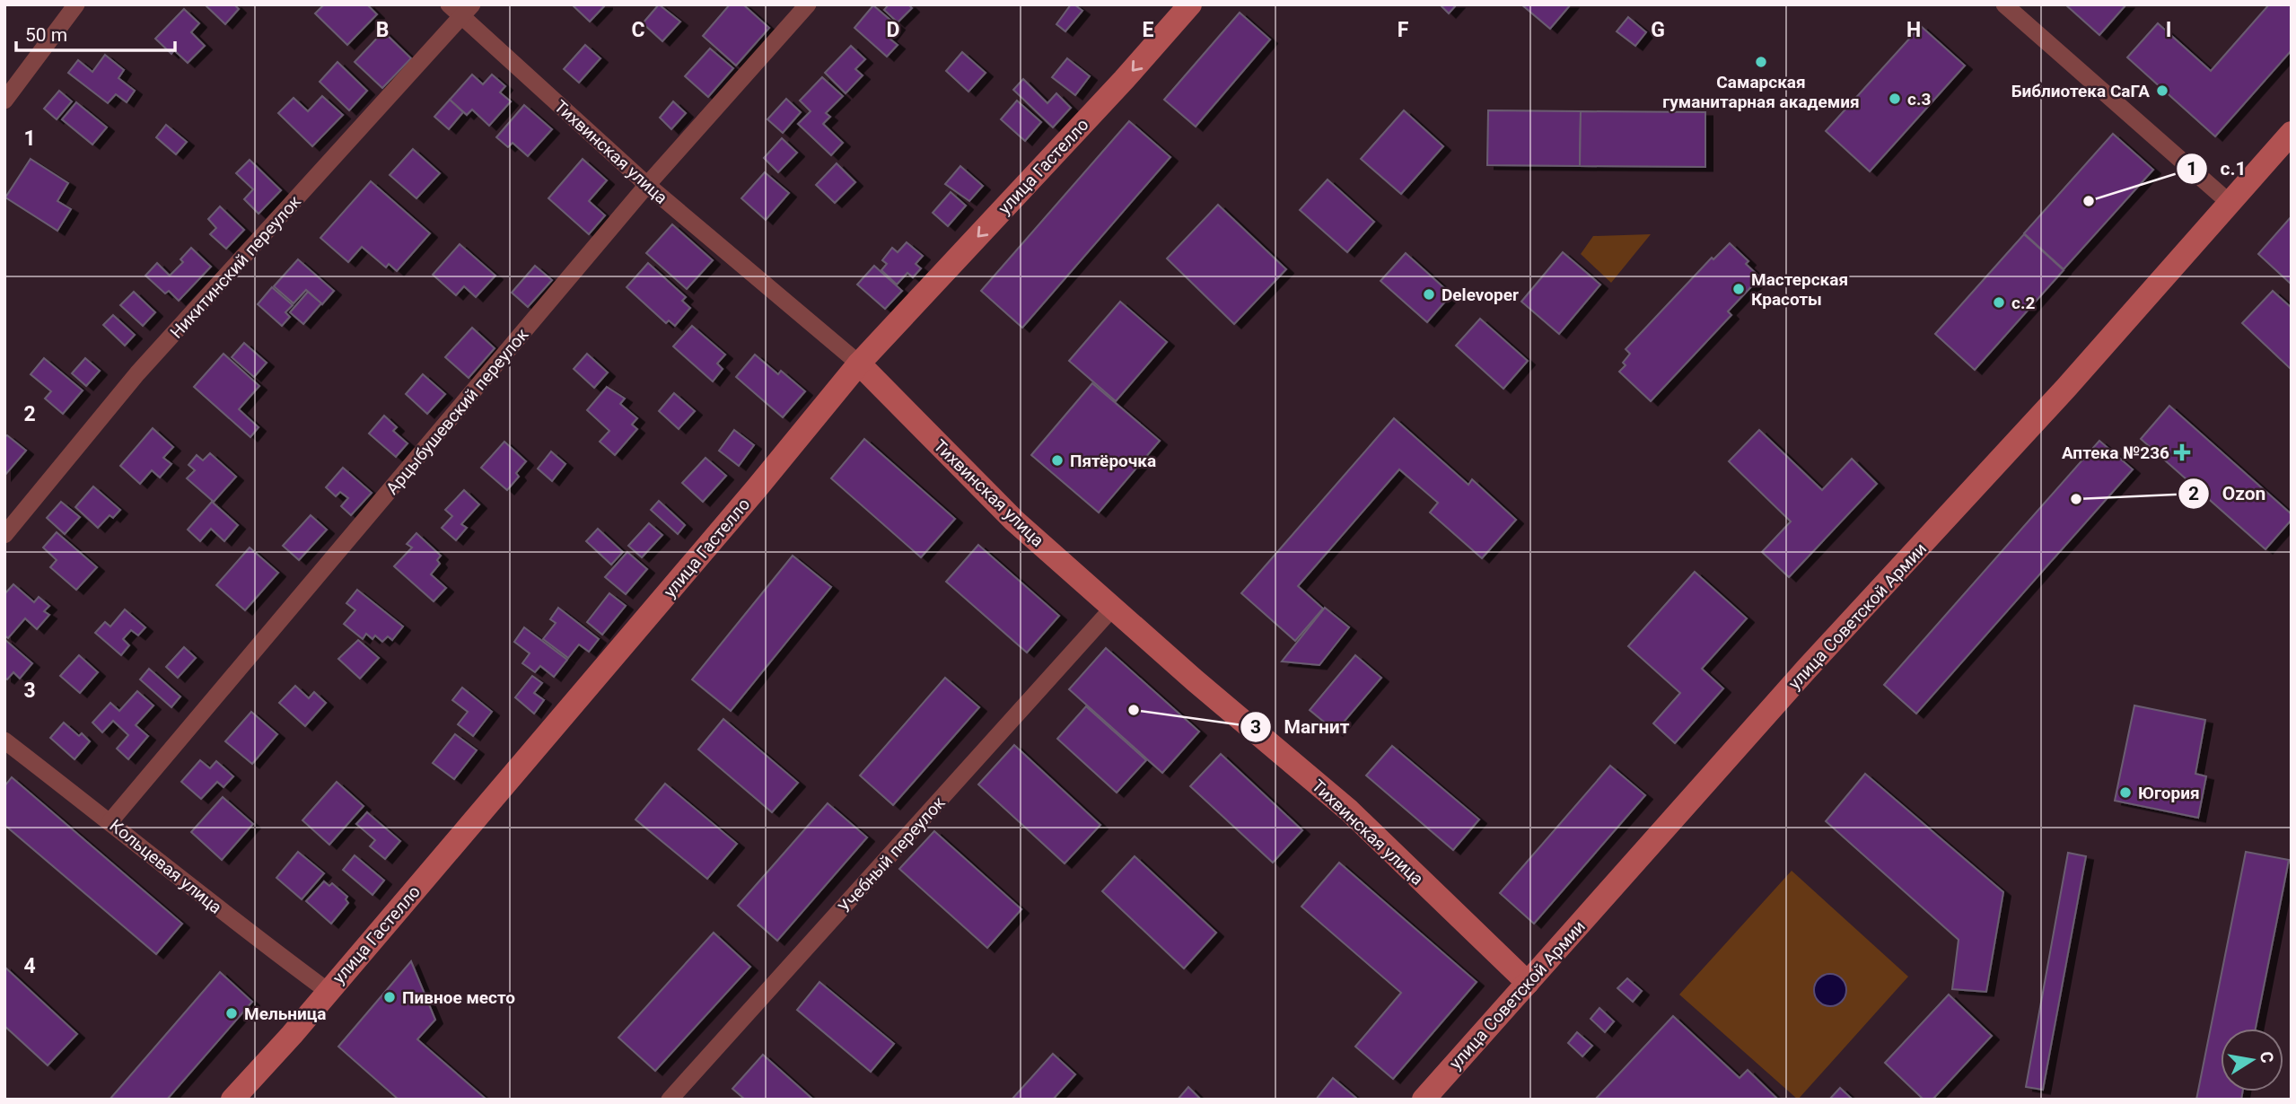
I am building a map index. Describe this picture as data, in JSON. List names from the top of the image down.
{
  "streets": {
    "street": [
      "Тихвинская улица",
      "улица Гастелло",
      "Никитинский переулок",
      "Арцыбушевский переулок",
      "улица Советской Армии",
      "Учебный переулок",
      "Кольцевая улица"
    ]
  },
  "crossings": [
    ["Тихвинская улица", "улица Гастелло"],
    ["Тихвинская улица", "Никитинский переулок"],
    ["Тихвинская улица", "Арцыбушевский переулок"],
    ["Тихвинская улица", "улица Советской Армии"],
    ["Тихвинская улица", "Учебный переулок"],
    ["улица Гастелло", "Кольцевая улица"],
    ["Арцыбушевский переулок", "Кольцевая улица"]
  ],
  "places": {
    "other": [
      "Самарская гуманитарная академия",
      "Библиотека СаГА",
      "с.3",
      "с.1",
      "Мастерская Красоты",
      "Delevoper",
      "с.2",
      "Пятёрочка",
      "Ozon",
      "Магнит",
      "Югория",
      "Пивное место",
      "Мельница"
    ],
    "health": ["Аптека №236"]
  },
  "scale_bar": "50 m",
  "north": "right",
  "grid": {
    "columns": [
      "B",
      "C",
      "D",
      "E",
      "F",
      "G",
      "H",
      "I"
    ],
    "rows": [
      "1",
      "2",
      "3",
      "4"
    ]
  }
}
